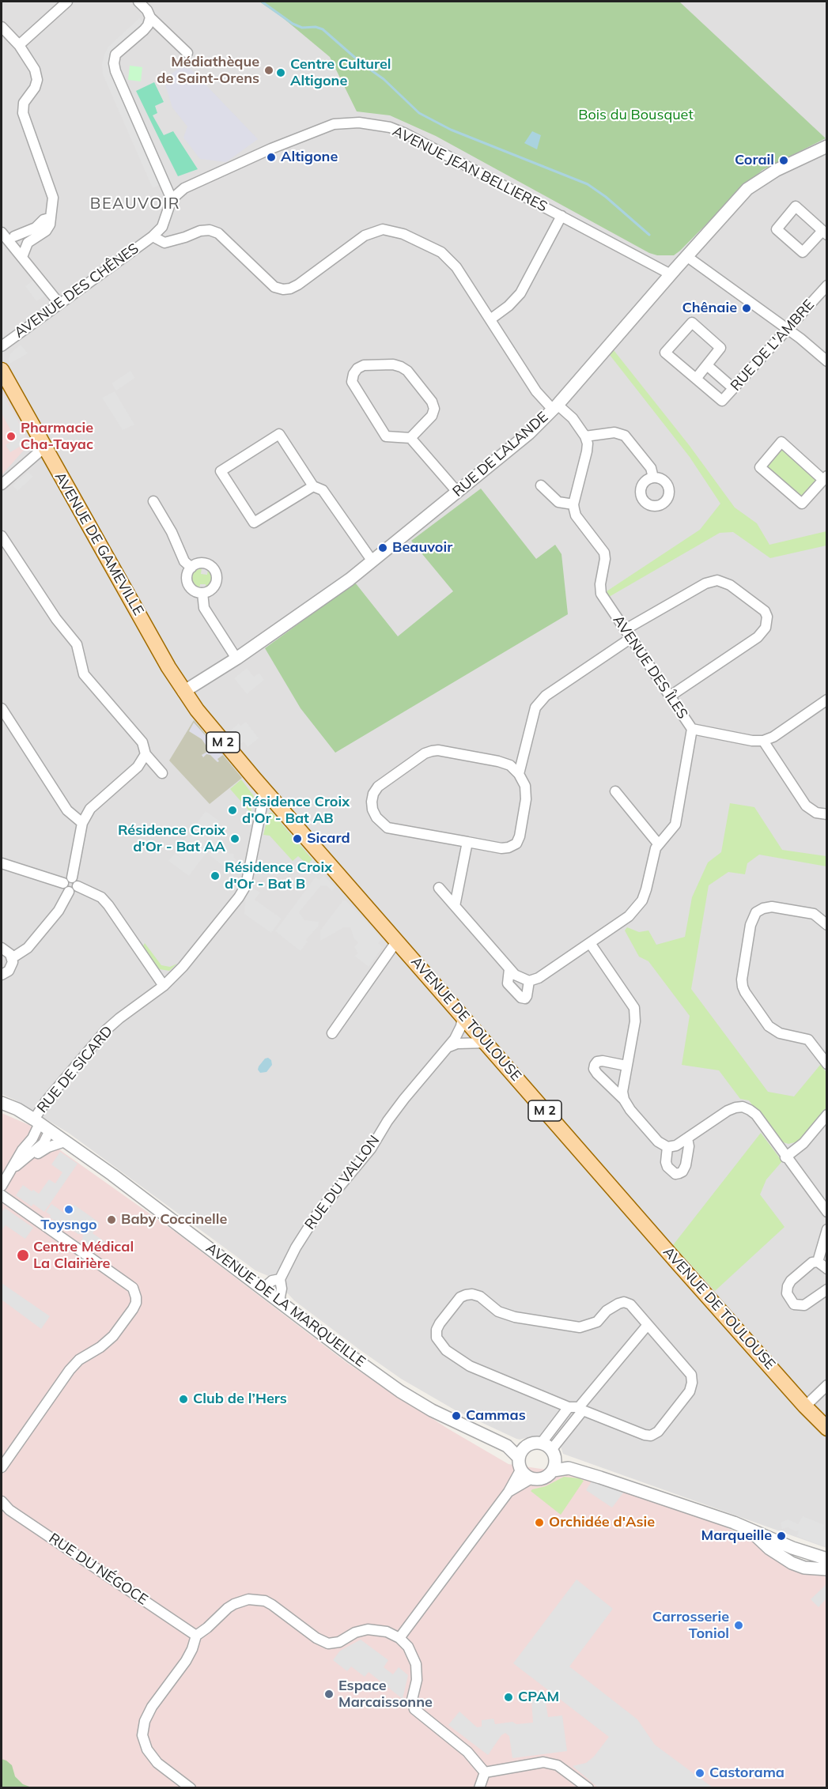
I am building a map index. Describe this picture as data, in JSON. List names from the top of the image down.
{
  "streets": {
    "main road": ["AVENUE DE GAMEVILLE", "M 2", "AVENUE DE TOULOUSE"],
    "street": [
      "AVENUE JEAN BELLIERES",
      "AVENUE DES CHÊNES",
      "RUE DE L'AMBRE",
      "RUE DE LALANDE",
      "AVENUE DES ÎLES",
      "RUE DE SICARD",
      "RUE DU VALLON",
      "AVENUE DE LA MARQUEILLE",
      "RUE DU NÉGOCE"
    ]
  },
  "crossings": [
    ["AVENUE JEAN BELLIERES", "RUE DE LALANDE"],
    ["RUE DE LALANDE", "AVENUE DE GAMEVILLE"],
    ["RUE DE LALANDE", "AVENUE DE TOULOUSE"],
    ["AVENUE DE GAMEVILLE", "AVENUE DE TOULOUSE"],
    ["AVENUE DE TOULOUSE", "RUE DE SICARD"],
    ["AVENUE DE TOULOUSE", "RUE DU VALLON"],
    ["RUE DE SICARD", "AVENUE DE LA MARQUEILLE"],
    ["RUE DU VALLON", "AVENUE DE LA MARQUEILLE"]
  ],
  "districts": ["BEAUVOIR"],
  "parks": ["Bois du Bousquet"],
  "places": [
    "Médiathèque de Saint-Orens",
    "Centre Culturel Altigone",
    "Altigone",
    "Corail",
    "Chênaie",
    "Pharmacie Cha-Tayac",
    "Beauvoir",
    "Résidence Croix d'Or - Bat AB",
    "Résidence Croix d'Or - Bat AA",
    "Sicard",
    "Résidence Croix d'Or - Bat B",
    "Toysngo",
    "Baby Coccinelle",
    "Centre Médical La Clairière",
    "Club de l’Hers",
    "Cammas",
    "Orchidée d'Asie",
    "Marqueille",
    "Carrosserie Toniol",
    "Espace Marcaissonne",
    "CPAM",
    "Castorama"
  ]
}
